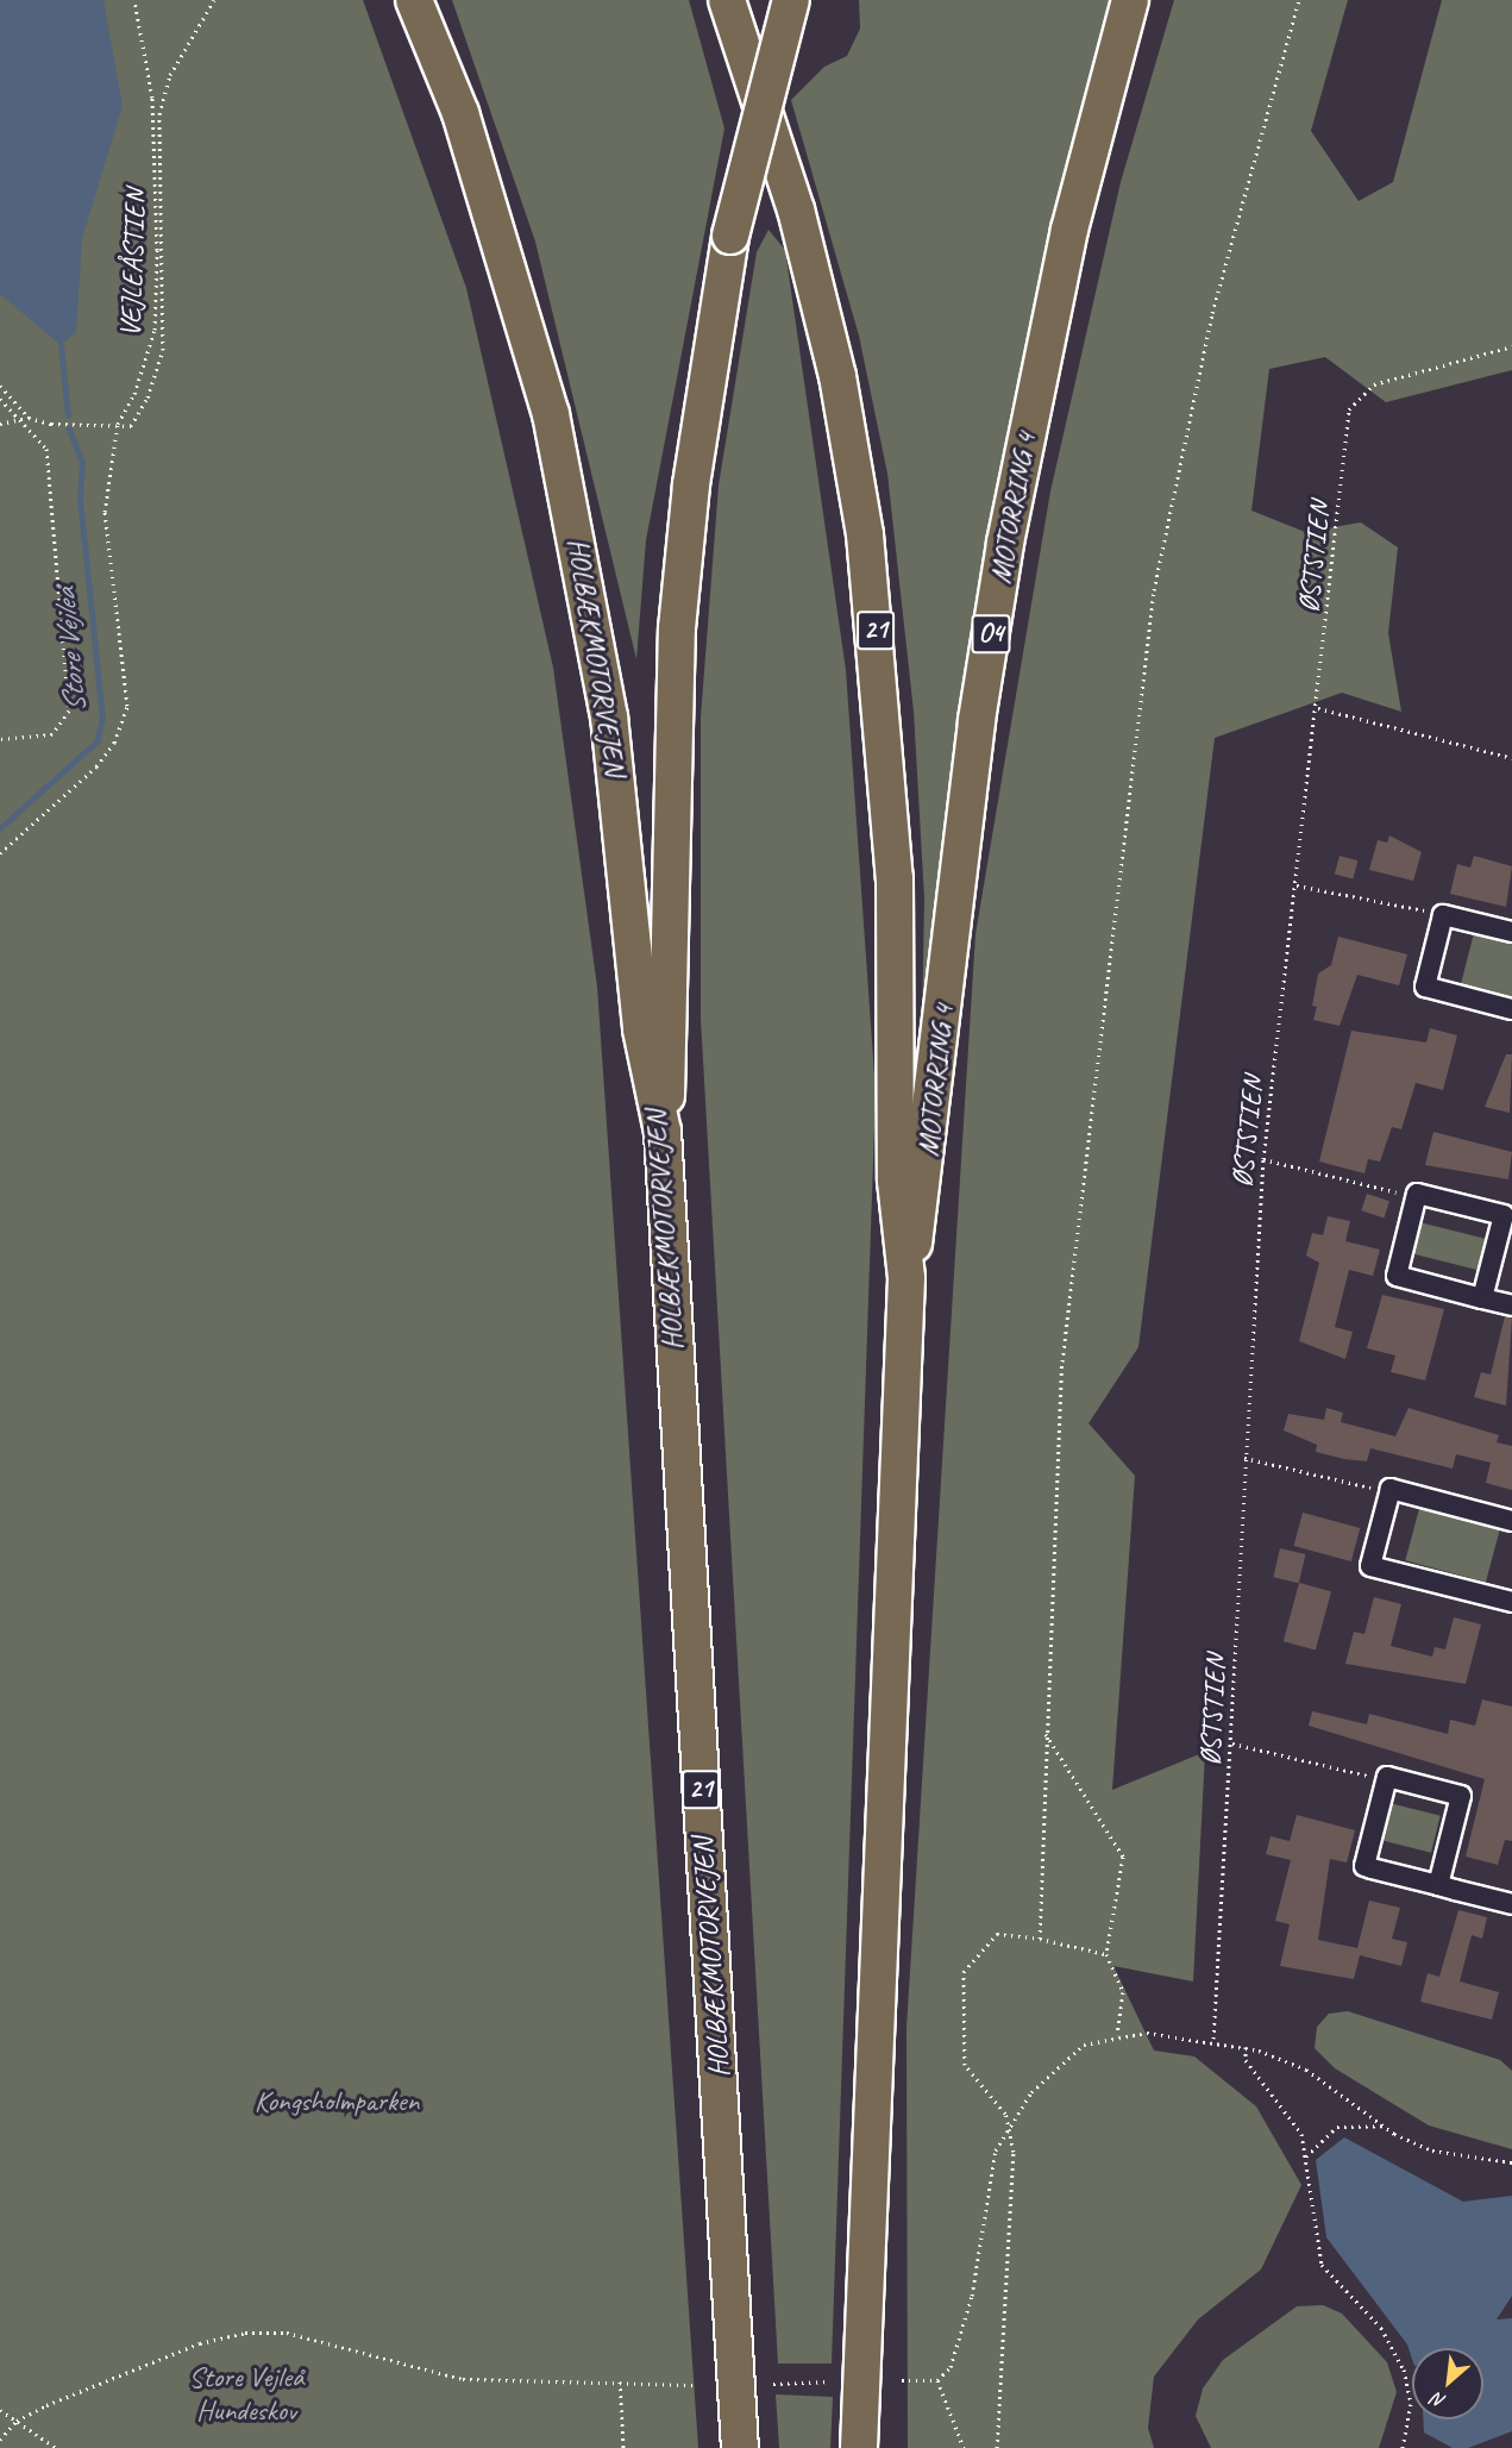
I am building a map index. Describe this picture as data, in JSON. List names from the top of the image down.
{
  "streets": {
    "highway": [
      "MOTORRING 4",
      "21",
      "O4",
      "HOLBÆKMOTORVEJEN"
    ],
    "path": ["VEJLEÅSTIEN", "ØSTSTIEN"]
  },
  "crossings": [
    ["MOTORRING 4", "21"]
  ],
  "water": ["Store Vejleå"],
  "parks": ["Kongsholmparken", "Store Vejleå Hundeskov"],
  "north": "bottom left"
}
